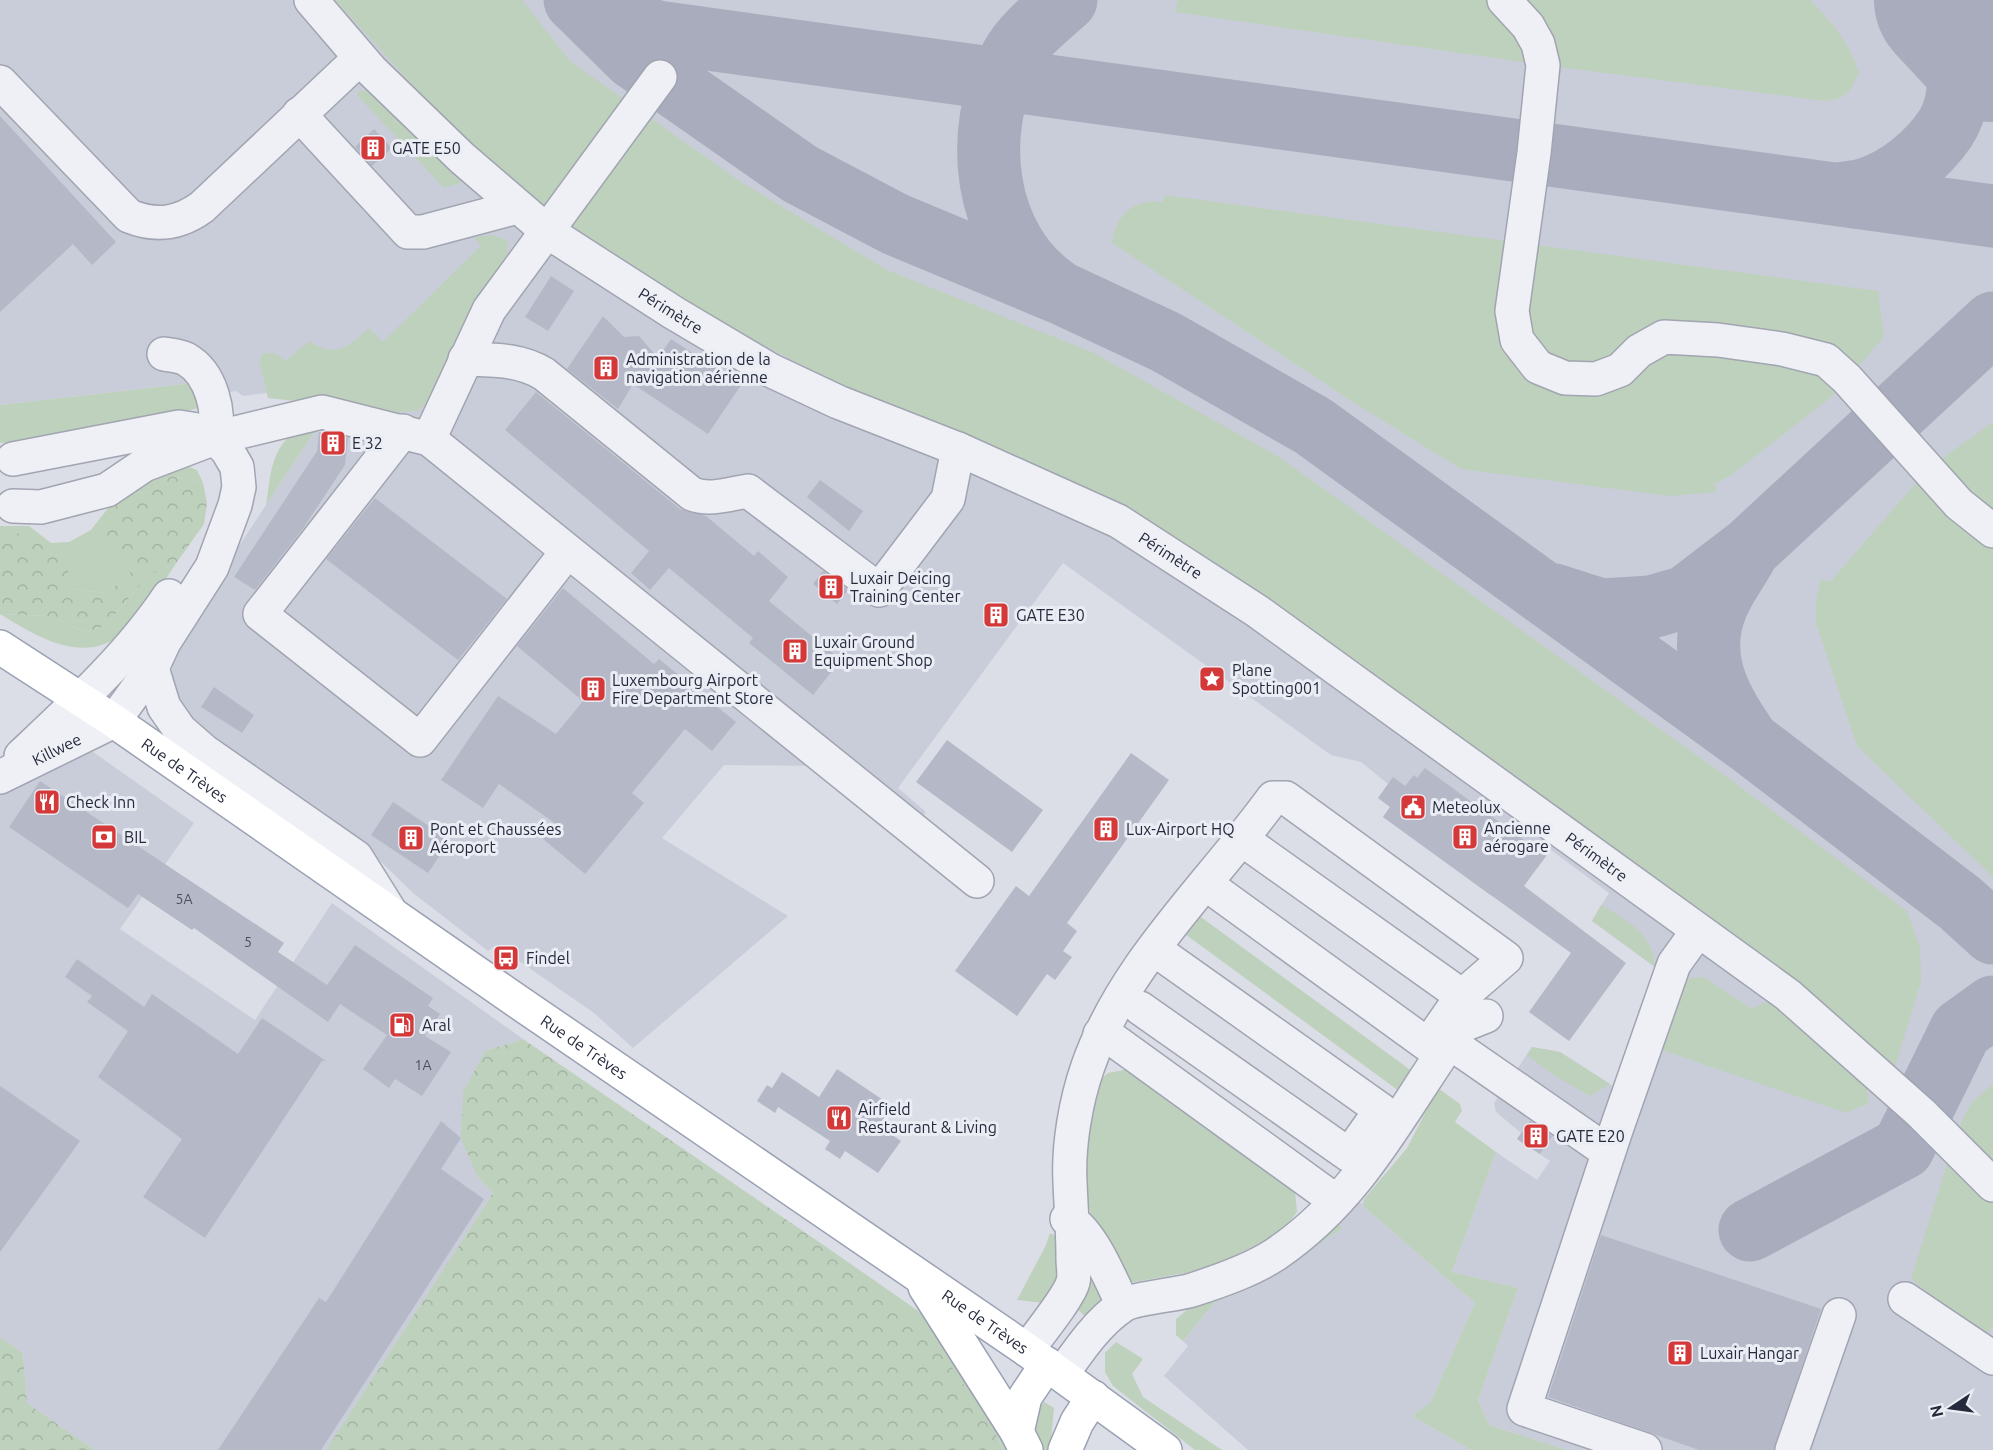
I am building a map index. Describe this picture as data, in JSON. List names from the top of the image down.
{
  "streets": {
    "main road": ["Rue de Trèves"],
    "street": ["Périmètre", "Killwee"]
  },
  "crossings": [
    ["Killwee", "Rue de Trèves"]
  ],
  "places": {
    "building": [
      "GATE E50",
      "Administration de la navigation aérienne",
      "E 32",
      "Luxair Deicing Training Center",
      "GATE E30",
      "Luxair Ground Equipment Shop",
      "Luxembourg Airport Fire Department Store",
      "Lux-Airport HQ",
      "Ancienne aérogare",
      "Pont et Chaussées Aéroport",
      "GATE E20",
      "Luxair Hangar"
    ],
    "place": ["Plane Spotting001"],
    "restaurant": ["Check Inn", "Airfield Restaurant & Living"],
    "public building": ["Meteolux"],
    "bank": ["BIL"],
    "bus stop": ["Findel"],
    "fuel station": ["Aral"]
  },
  "house_numbers": ["5A", "5", "1A"],
  "north": "left"
}
